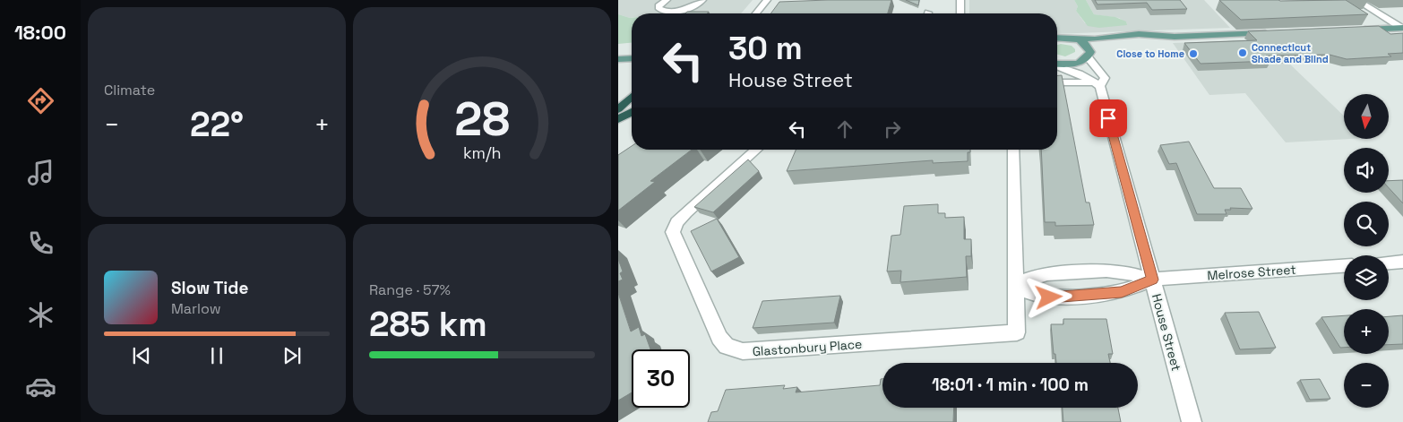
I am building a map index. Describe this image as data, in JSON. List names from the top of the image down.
{
  "streets": {
    "street": ["Melrose Street", "House Street", "Glastonbury Place"]
  },
  "crossings": [
    ["Melrose Street", "House Street"]
  ],
  "places": ["Connecticut Shade and Blind", "Close to Home"],
  "north": "bottom",
  "page": {
    "tabs": "18:00",
    "tile": [
      "Climate",
      ["Range · 57%", "285 km"]
    ],
    "turn": ["30 m", "House Street"],
    "map_buttons": ["+", "−"],
    "heat": ["−", "22°", "+"],
    "song": ["Slow Tide", "Marlow"],
    "limit": "30",
    "trip": "18:01 · 1 min · 100 m",
    "gauge": ["28", "km/h"]
  }
}
